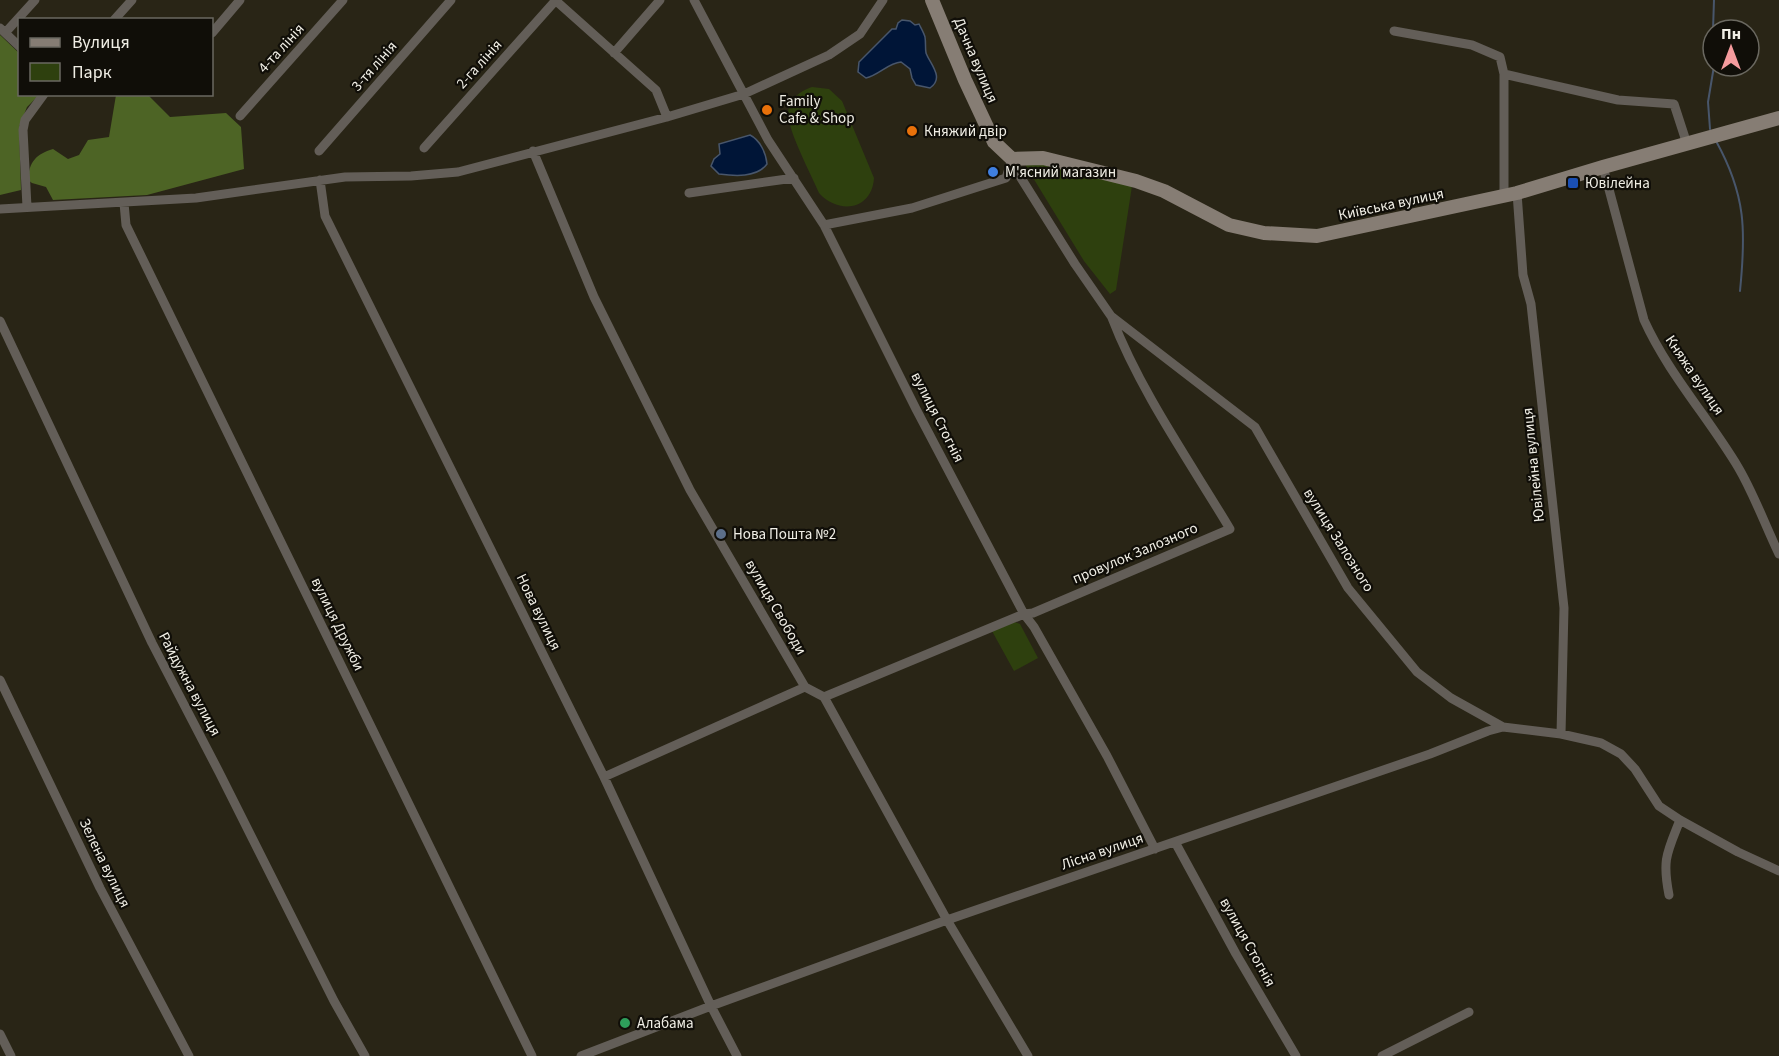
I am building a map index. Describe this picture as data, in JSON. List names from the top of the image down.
{
  "streets": {
    "street": [
      "4-та лінія",
      "Дачна вулиця",
      "2-га лінія",
      "3-тя лінія",
      "Київська вулиця",
      "Княжа вулиця",
      "вулиця Стогнія",
      "Ювілейна вулиця",
      "вулиця Залозного",
      "провулок Залозного",
      "вулиця Свободи",
      "Нова вулиця",
      "вулиця Дружби",
      "Райдужна вулиця",
      "Лісна вулиця",
      "Зелена вулиця"
    ]
  },
  "crossings": [
    ["Дачна вулиця", "Київська вулиця"],
    ["Дачна вулиця", "вулиця Залозного"],
    ["Київська вулиця", "Княжа вулиця"],
    ["Київська вулиця", "Ювілейна вулиця"],
    ["Київська вулиця", "вулиця Залозного"],
    ["вулиця Стогнія", "провулок Залозного"],
    ["вулиця Стогнія", "Лісна вулиця"],
    ["Ювілейна вулиця", "вулиця Залозного"],
    ["вулиця Залозного", "провулок Залозного"],
    ["вулиця Залозного", "Лісна вулиця"],
    ["Нова вулиця", "Лісна вулиця"]
  ],
  "places": {
    "other": [
      "Family Cafe & Shop",
      "Княжий двір",
      "М'ясний магазин",
      "Нова Пошта №2",
      "Алабама"
    ],
    "transit": ["Ювілейна"]
  },
  "legend": ["Вулиця", "Парк"],
  "north": "top"
}
